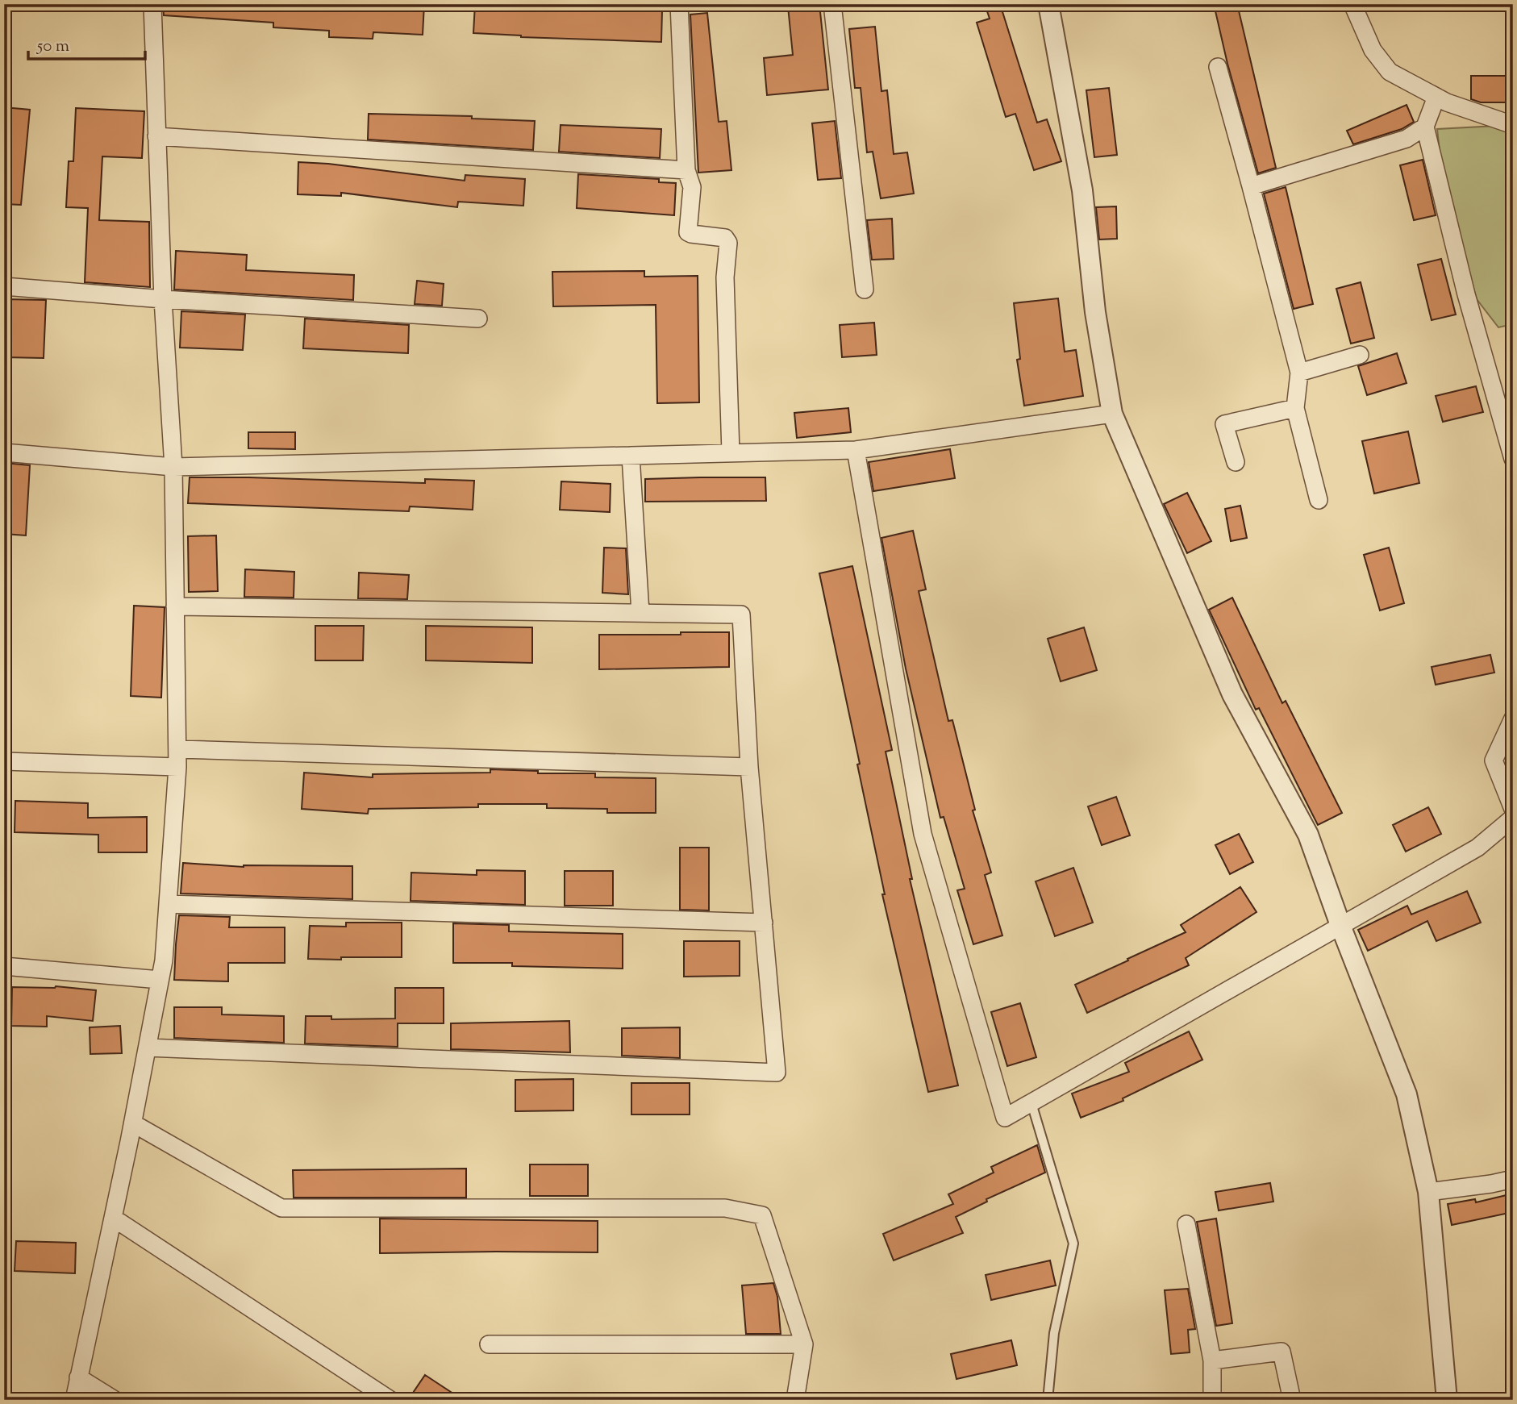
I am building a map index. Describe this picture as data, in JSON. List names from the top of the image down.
{
  "scale_bar": "50 m"
}
